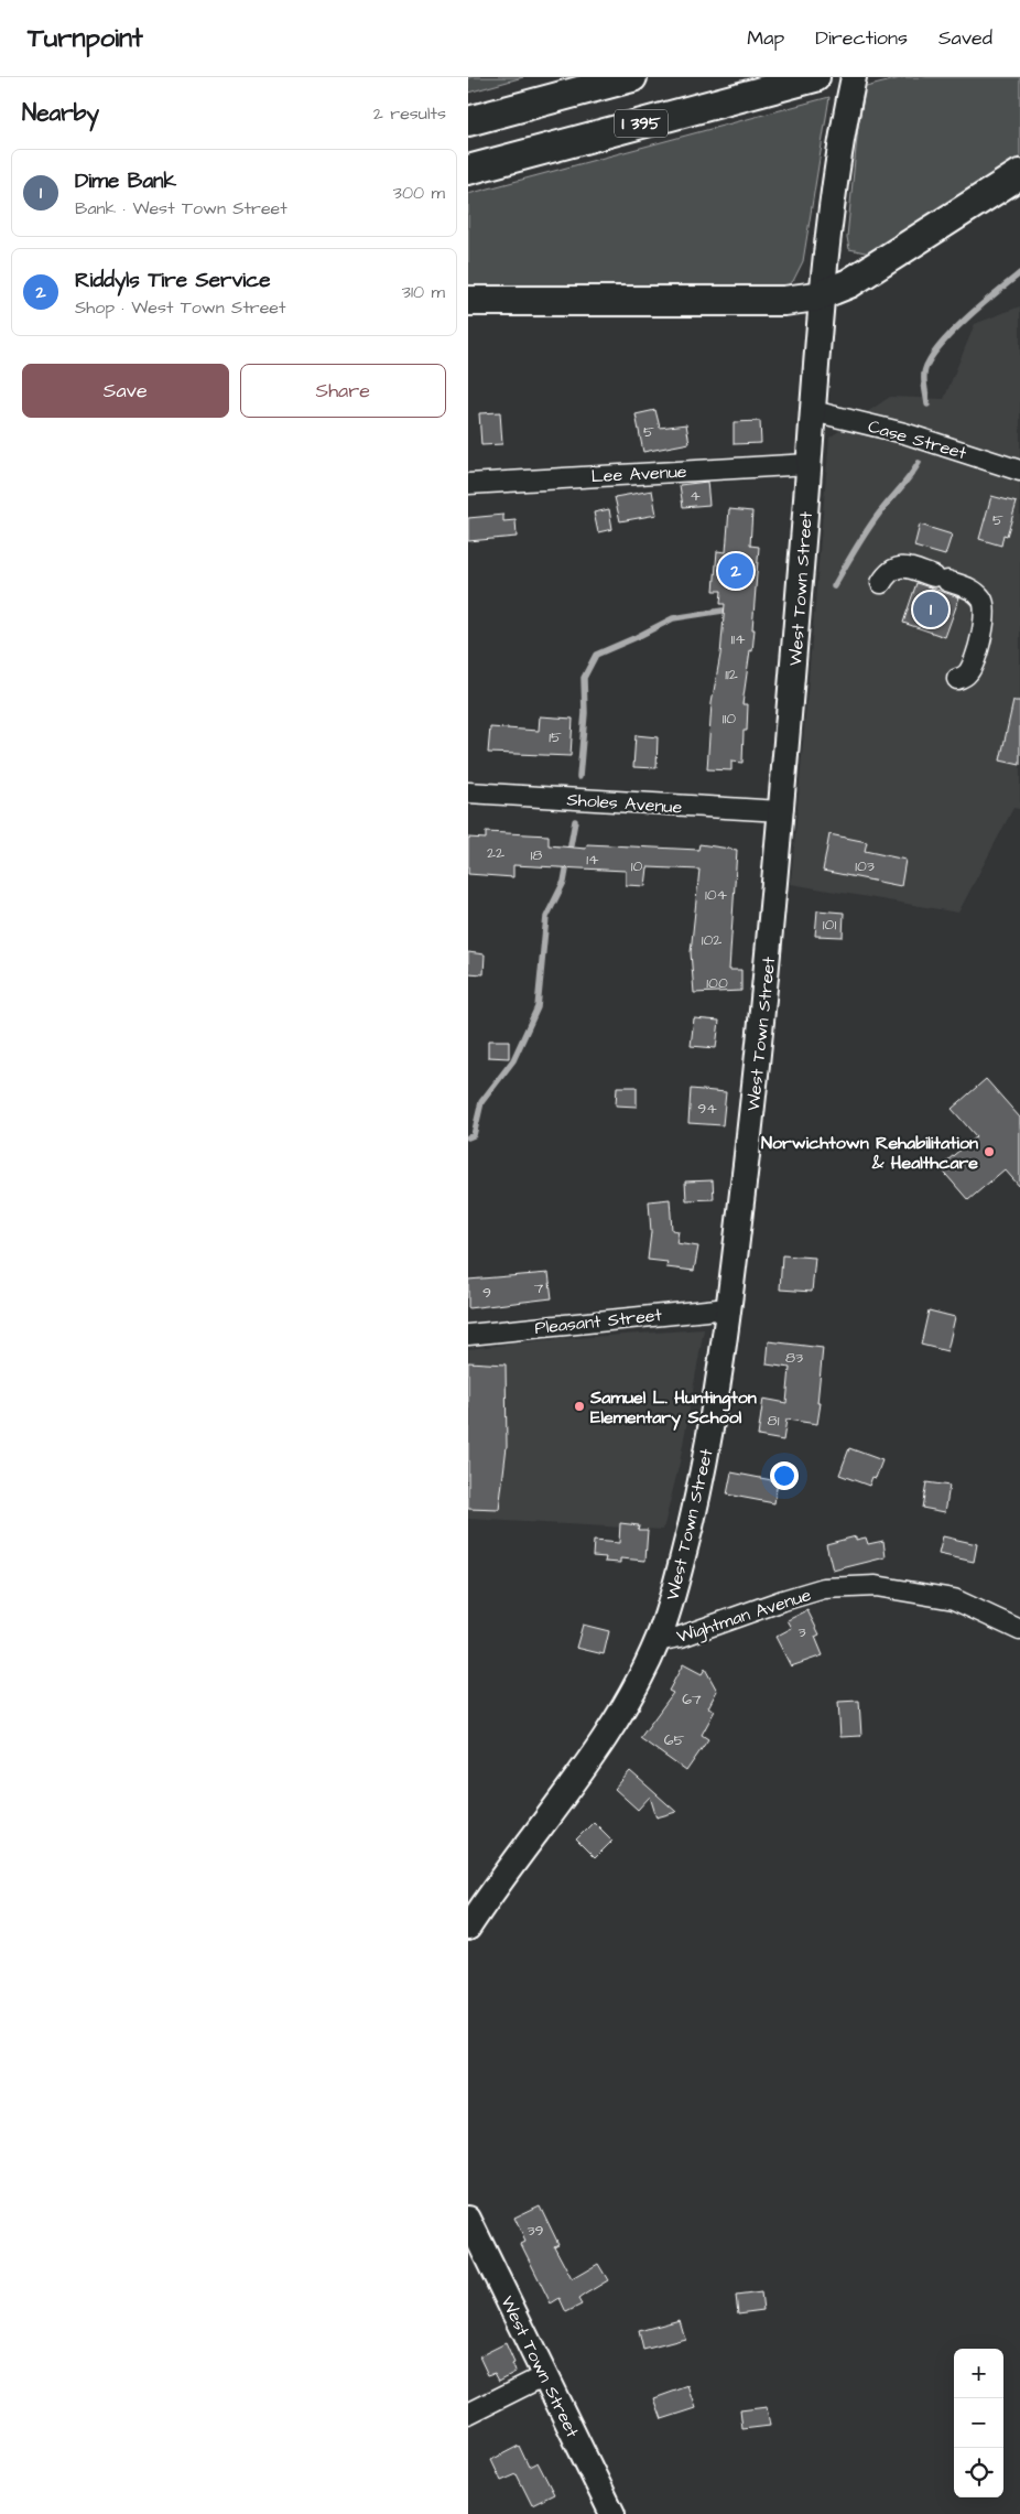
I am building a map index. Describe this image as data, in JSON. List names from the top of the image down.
{
  "streets": {
    "highway": ["I 395"],
    "main road": ["West Town Street"],
    "street": [
      "Case Street",
      "Lee Avenue",
      "Sholes Avenue",
      "Pleasant Street",
      "Wightman Avenue"
    ]
  },
  "crossings": [
    ["Case Street", "West Town Street"],
    ["Lee Avenue", "West Town Street"],
    ["West Town Street", "Sholes Avenue"],
    ["West Town Street", "Pleasant Street"],
    ["West Town Street", "Wightman Avenue"]
  ],
  "places": ["Norwichtown Rehabilitation & Healthcare", "Samuel L. Huntington Elementary School"],
  "house_numbers": [
    "5",
    "4",
    "5",
    "114",
    "112",
    "110",
    "15",
    "22",
    "18",
    "14",
    "10",
    "103",
    "104",
    "101",
    "102",
    "100",
    "94",
    "7",
    "9",
    "83",
    "81",
    "3",
    "67",
    "65",
    "39"
  ],
  "page": {
    "header": "Turnpoint",
    "nav": ["Map", "Directions", "Saved"],
    "heading": ["Nearby", "2 results"],
    "list": [
      {
        "mark": "1",
        "name": "Dime Bank",
        "note": "Bank · West Town Street",
        "value": "300 m"
      },
      {
        "mark": "2",
        "name": "Riddyls Tire Service",
        "note": "Shop · West Town Street",
        "value": "310 m"
      }
    ],
    "buttons": ["Save", "Share"],
    "pins": ["2", "1"],
    "map_buttons": ["+", "−"]
  }
}
